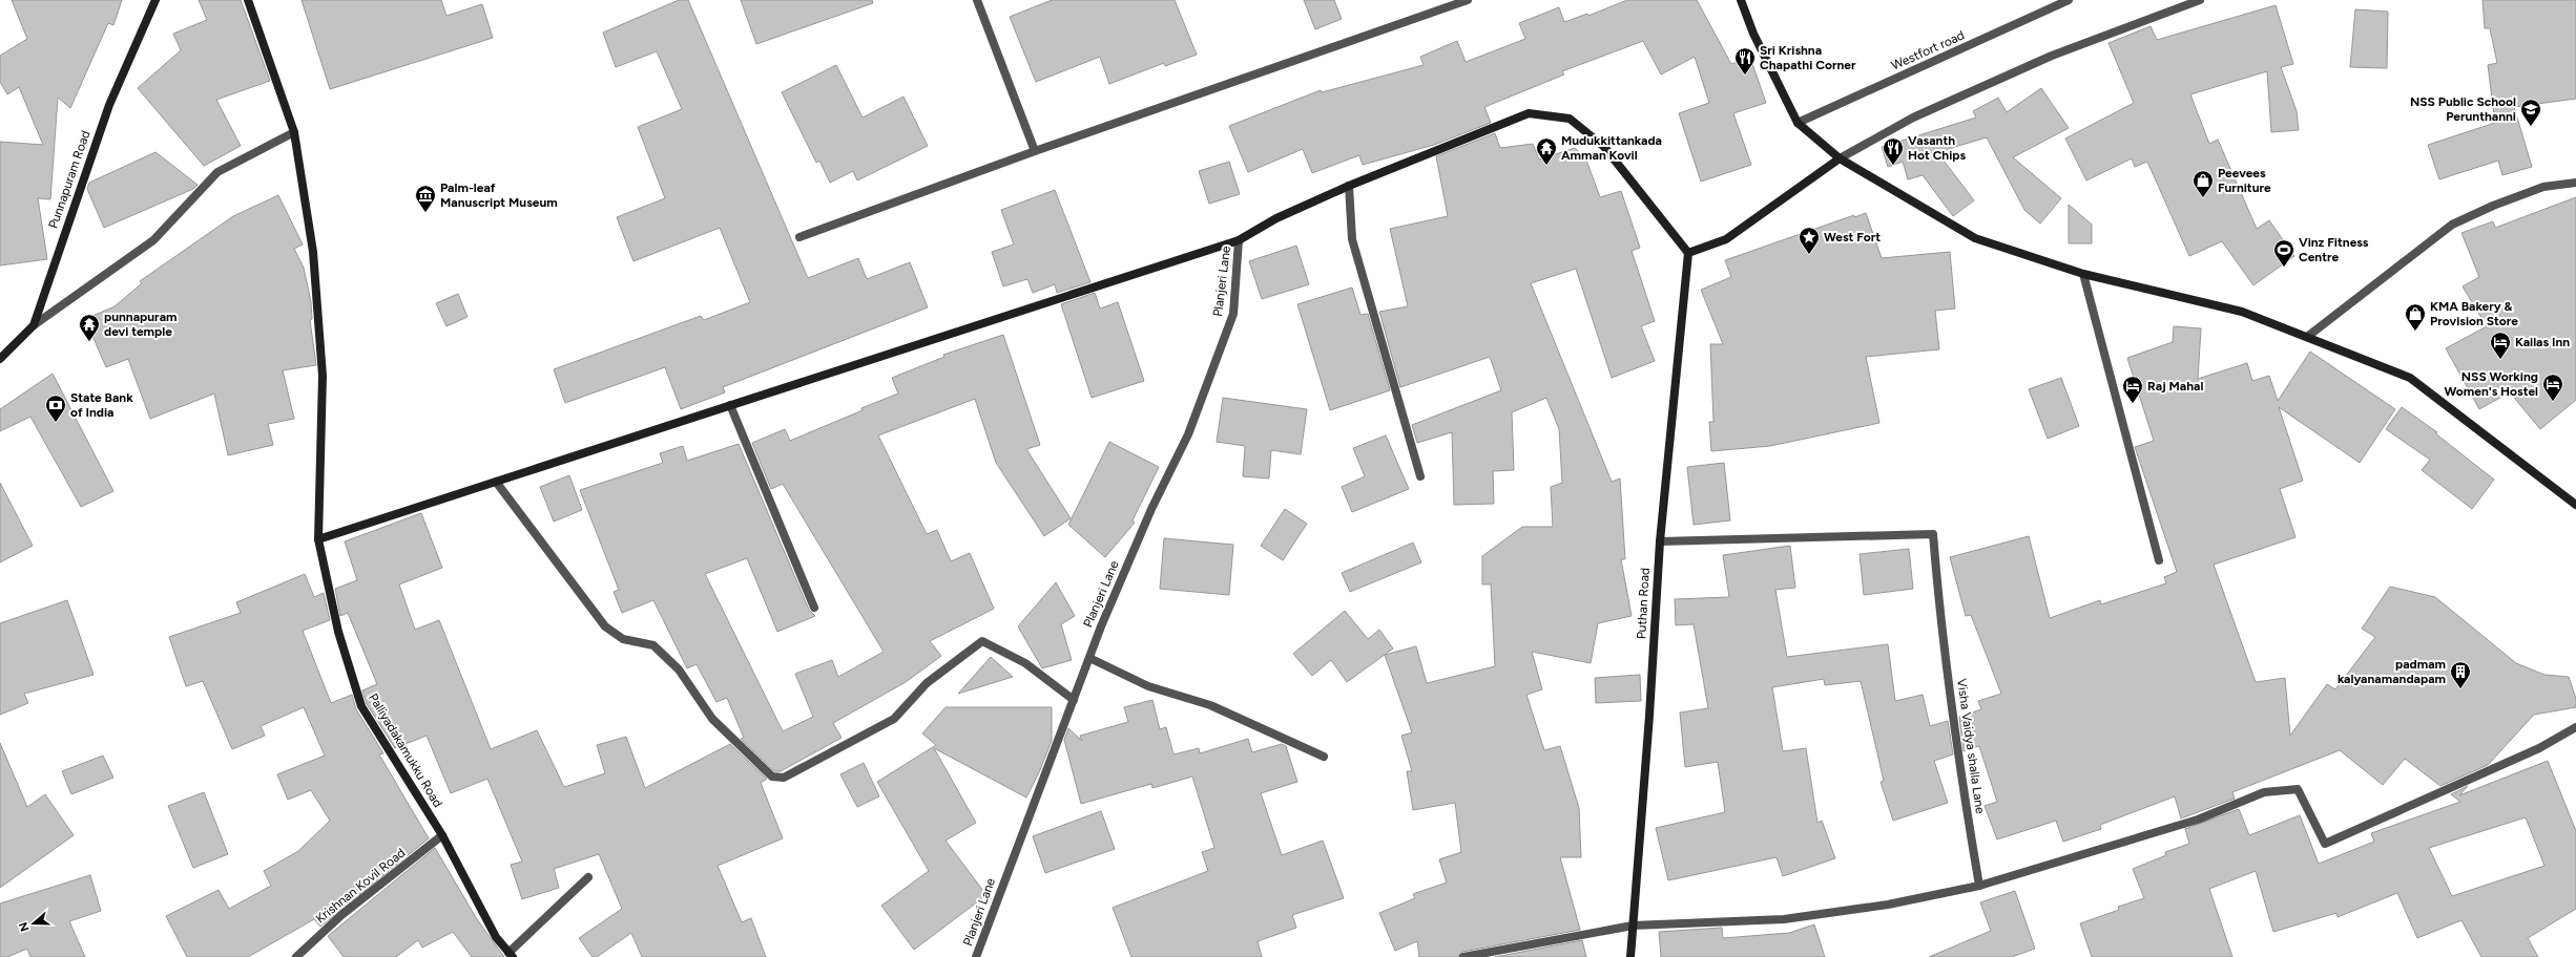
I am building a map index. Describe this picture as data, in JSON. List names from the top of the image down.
{
  "streets": {
    "street": [
      "Westfort road",
      "Punnapuram Road",
      "Planjeri Lane",
      "Puthan Road",
      "Visha Vaidya shalla Lane",
      "Palliyadakamukku Road",
      "Krishnan Kovil Road"
    ]
  },
  "crossings": [
    ["Puthan Road", "Visha Vaidya shalla Lane"],
    ["Palliyadakamukku Road", "Krishnan Kovil Road"]
  ],
  "places": {
    "restaurant": ["Sri Krishna Chapathi Corner", "Vasanth Hot Chips"],
    "school or university": ["NSS Public School Perunthanni"],
    "temple": ["Mudukkittankada Amman Kovil", "punnapuram devi temple"],
    "shop": ["Peevees Furniture", "KMA Bakery & Provision Store"],
    "museum": ["Palm-leaf Manuscript Museum"],
    "place": ["West Fort"],
    "sports": ["Vinz Fitness Centre"],
    "hotel": ["Kailas Inn", "NSS Working Women's Hostel", "Raj Mahal"],
    "bank": ["State Bank of India"],
    "building": ["padmam kalyanamandapam"]
  },
  "north": "left"
}
